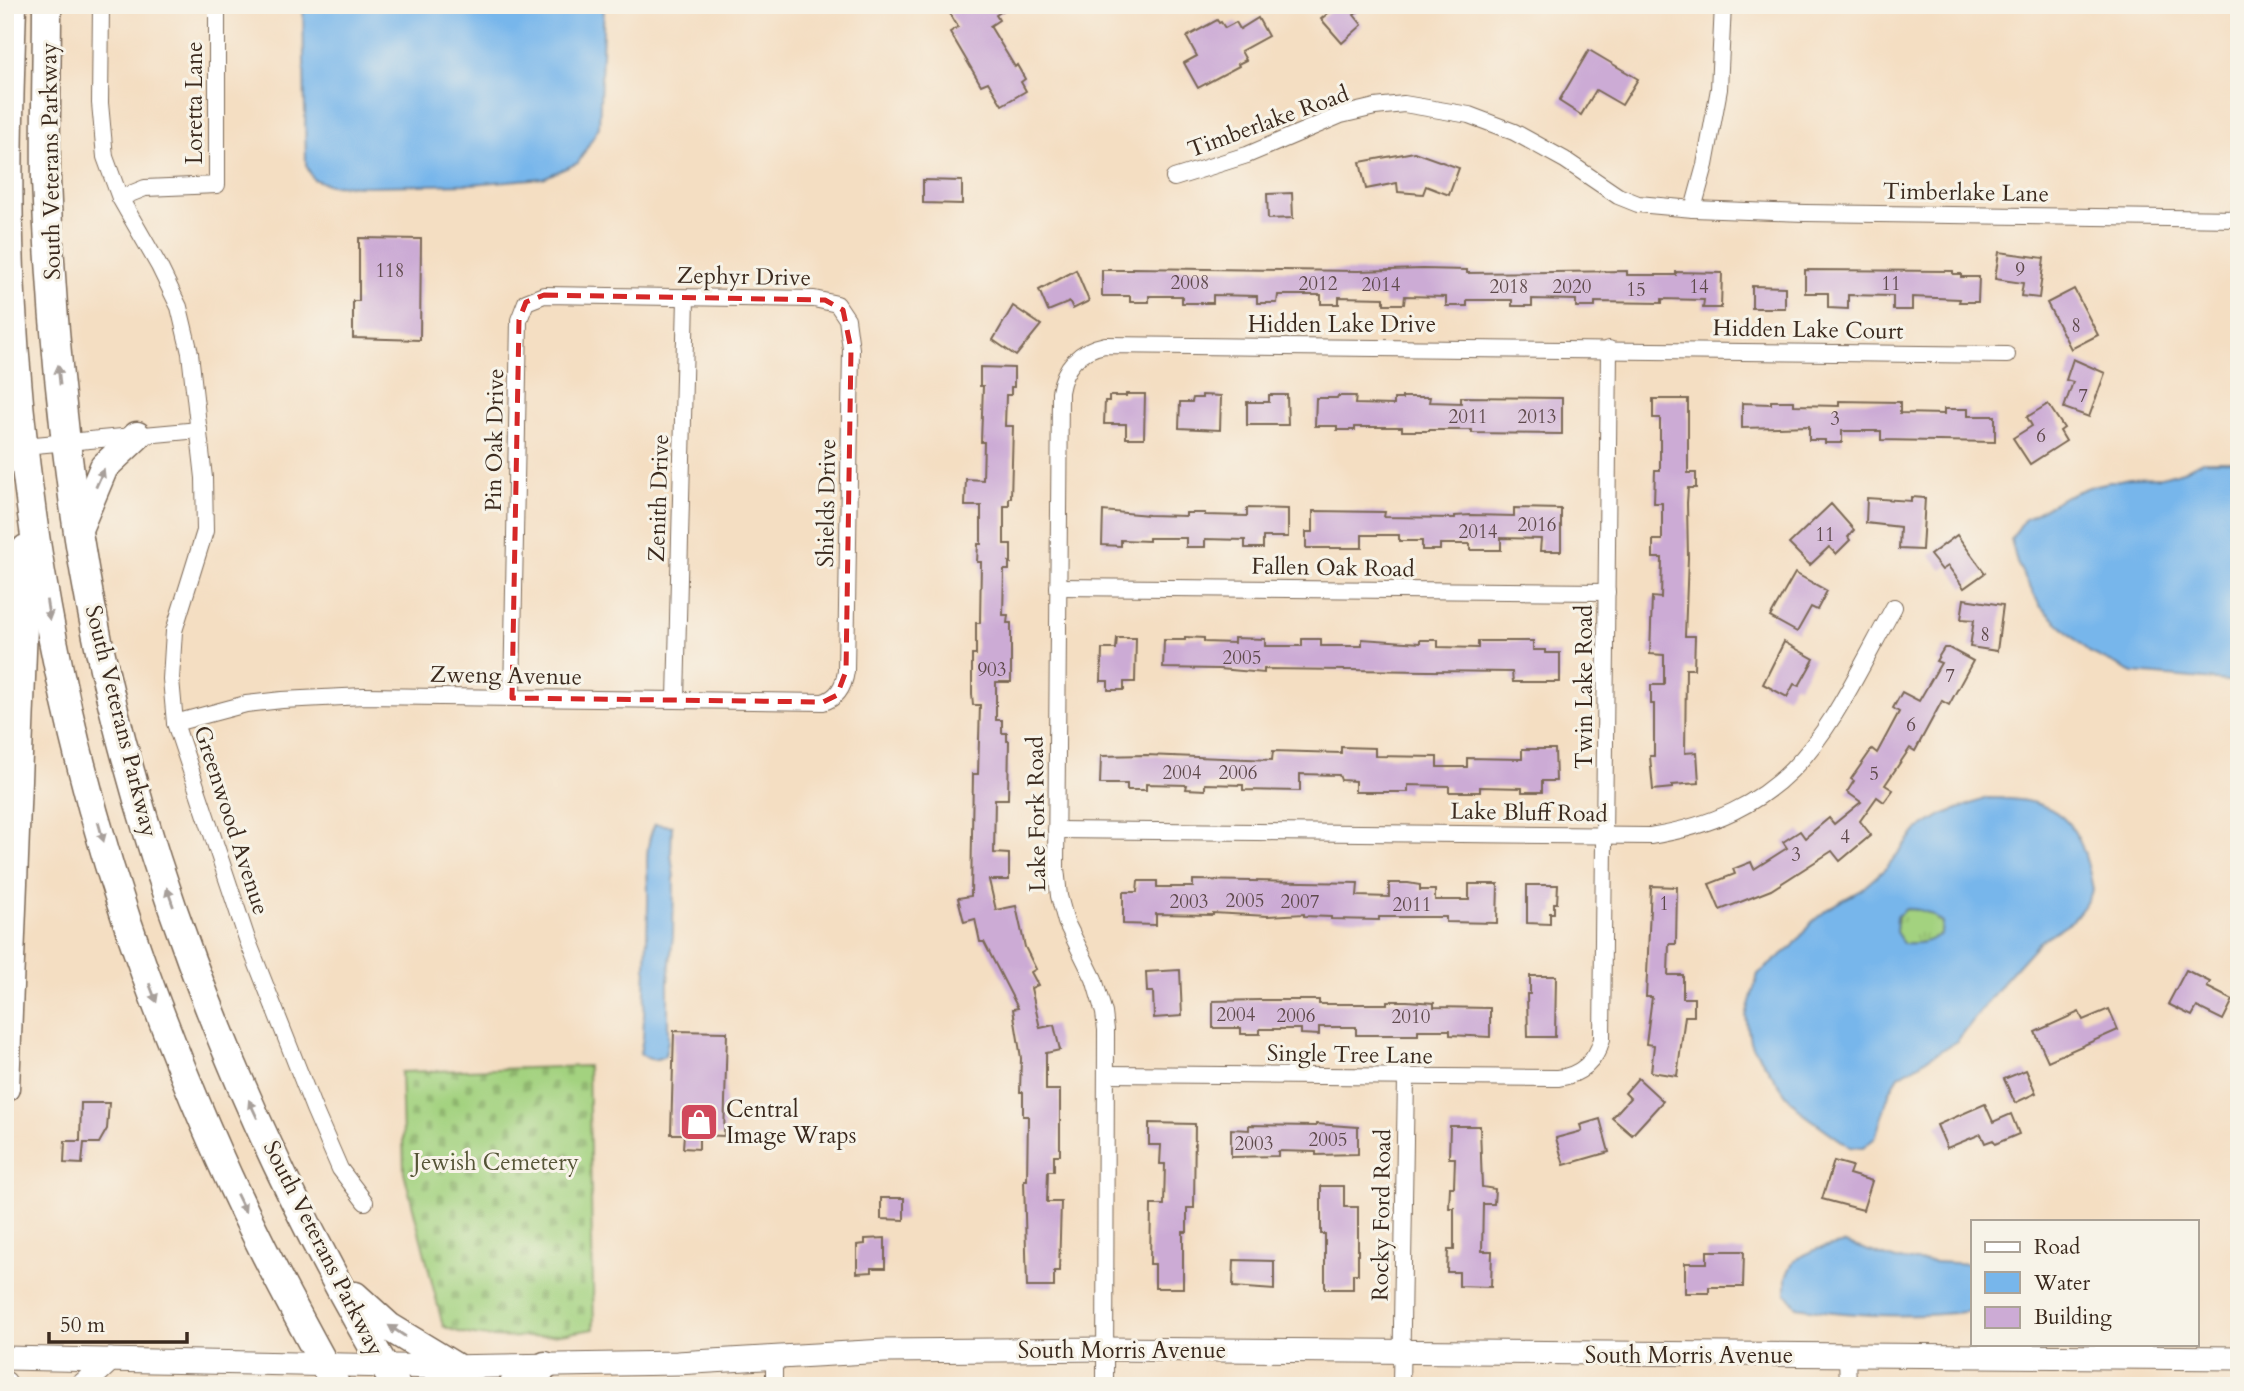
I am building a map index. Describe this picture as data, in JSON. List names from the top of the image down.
{
  "streets": {
    "highway": ["South Veterans Parkway"],
    "street": [
      "Loretta Lane",
      "Timberlake Road",
      "Timberlake Lane",
      "Zephyr Drive",
      "Hidden Lake Drive",
      "Hidden Lake Court",
      "Pin Oak Drive",
      "Zenith Drive",
      "Shields Drive",
      "Fallen Oak Road",
      "Zweng Avenue",
      "Twin Lake Road",
      "Lake Bluff Road",
      "Lake Fork Road",
      "Greenwood Avenue",
      "Single Tree Lane",
      "Rocky Ford Road",
      "South Morris Avenue"
    ]
  },
  "crossings": [
    ["Loretta Lane", "Greenwood Avenue"],
    ["Timberlake Road", "Timberlake Lane"],
    ["South Veterans Parkway", "South Morris Avenue"],
    ["Zephyr Drive", "Pin Oak Drive"],
    ["Zephyr Drive", "Zenith Drive"],
    ["Zephyr Drive", "Shields Drive"],
    ["Hidden Lake Drive", "Hidden Lake Court"],
    ["Hidden Lake Drive", "Twin Lake Road"],
    ["Hidden Lake Drive", "Lake Fork Road"],
    ["Hidden Lake Court", "Twin Lake Road"],
    ["Pin Oak Drive", "Zweng Avenue"],
    ["Zenith Drive", "Zweng Avenue"],
    ["Shields Drive", "Zweng Avenue"],
    ["Fallen Oak Road", "Twin Lake Road"],
    ["Fallen Oak Road", "Lake Fork Road"],
    ["Zweng Avenue", "Greenwood Avenue"],
    ["Twin Lake Road", "Lake Bluff Road"],
    ["Twin Lake Road", "Single Tree Lane"],
    ["Lake Bluff Road", "Lake Fork Road"],
    ["Lake Fork Road", "Single Tree Lane"],
    ["Lake Fork Road", "South Morris Avenue"],
    ["Single Tree Lane", "Rocky Ford Road"],
    ["Rocky Ford Road", "South Morris Avenue"]
  ],
  "parks": ["Jewish Cemetery"],
  "places": {
    "shop": ["Central Image Wraps"]
  },
  "house_numbers": [
    "9",
    "118",
    "2008",
    "2012",
    "11",
    "2014",
    "2018",
    "2020",
    "14",
    "15",
    "8",
    "7",
    "2011",
    "2013",
    "3",
    "6",
    "2016",
    "2014",
    "11",
    "8",
    "2005",
    "903",
    "7",
    "6",
    "2004",
    "2006",
    "5",
    "4",
    "3",
    "2005",
    "2003",
    "2007",
    "1",
    "2011",
    "2004",
    "2006",
    "2010",
    "2005",
    "2003"
  ],
  "legend": ["Road", "Water", "Building"],
  "scale_bar": "50 m"
}
